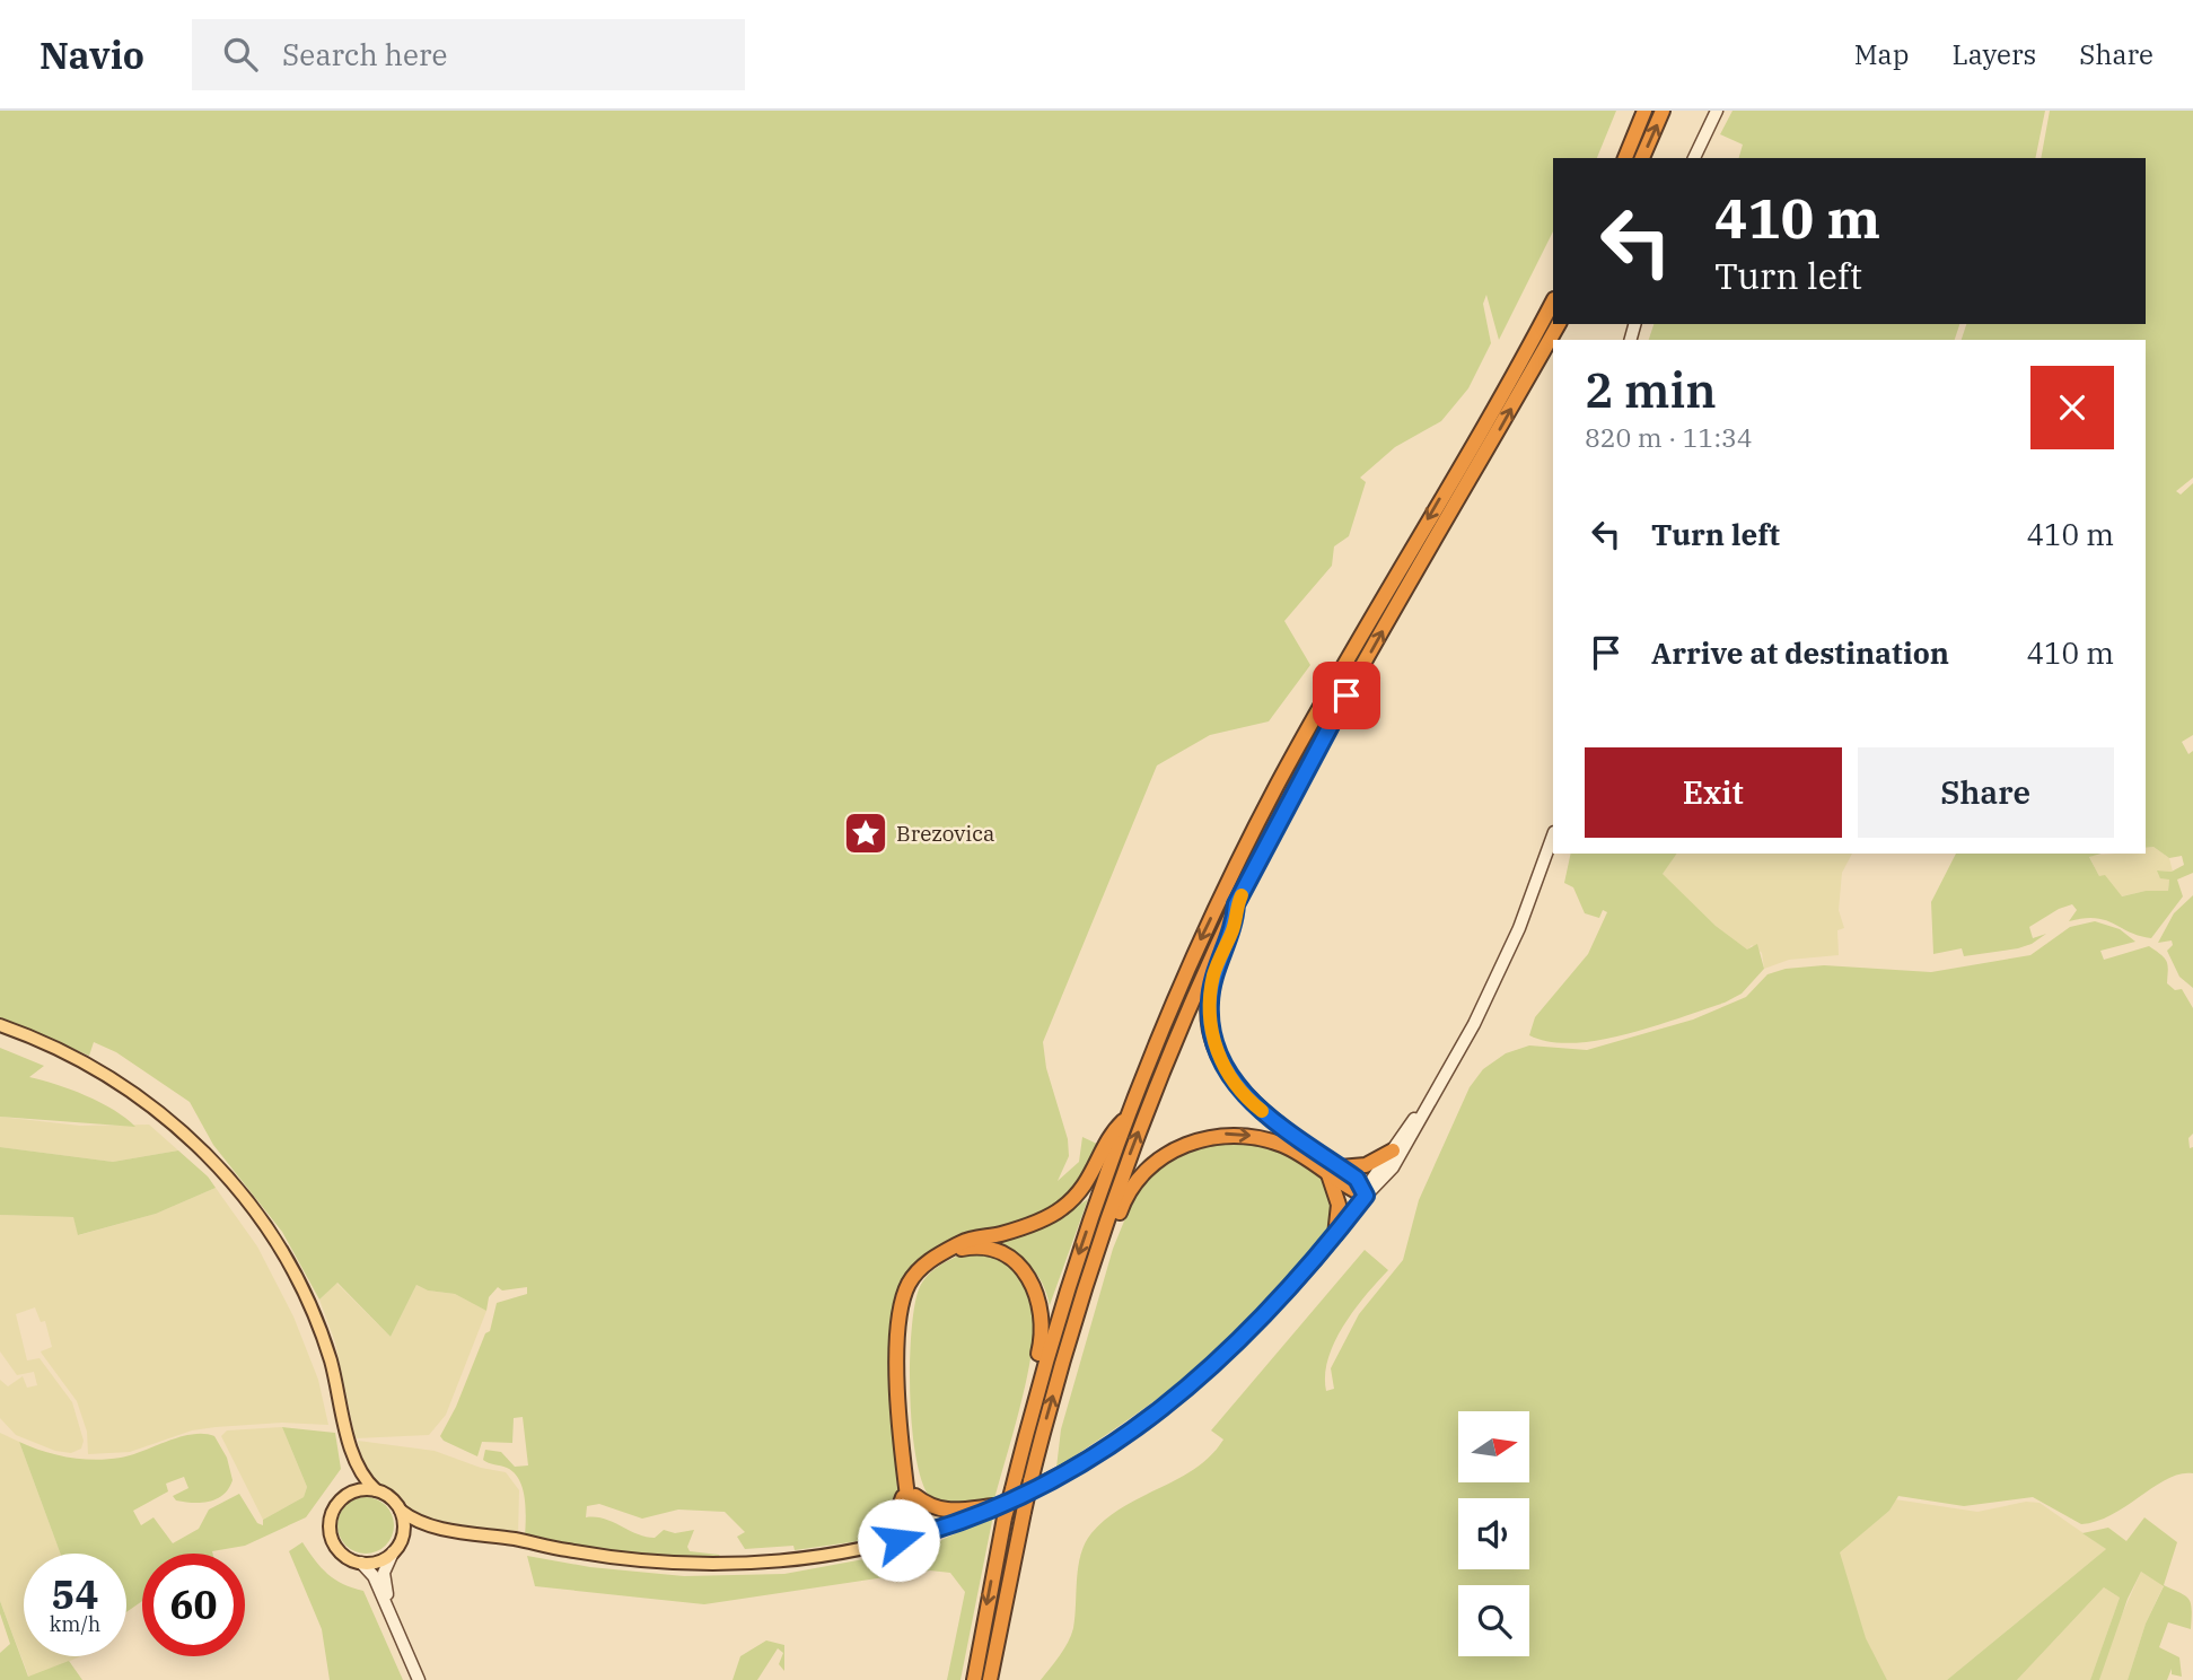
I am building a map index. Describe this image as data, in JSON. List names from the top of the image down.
{
  "places": {
    "place": ["Brezovica"]
  },
  "north": "right",
  "page": {
    "header": "Navio",
    "search": "Search here",
    "nav": ["Map", "Layers", "Share"],
    "turn": ["410 m", "Turn left"],
    "heading": ["2 min", "820 m · 11:34"],
    "list": [
      {
        "name": "Turn left",
        "value": "410 m"
      },
      {
        "name": "Arrive at destination",
        "value": "410 m"
      }
    ],
    "buttons": ["Exit", "Share"],
    "speed": "54 km/h",
    "limit": "60"
  }
}
